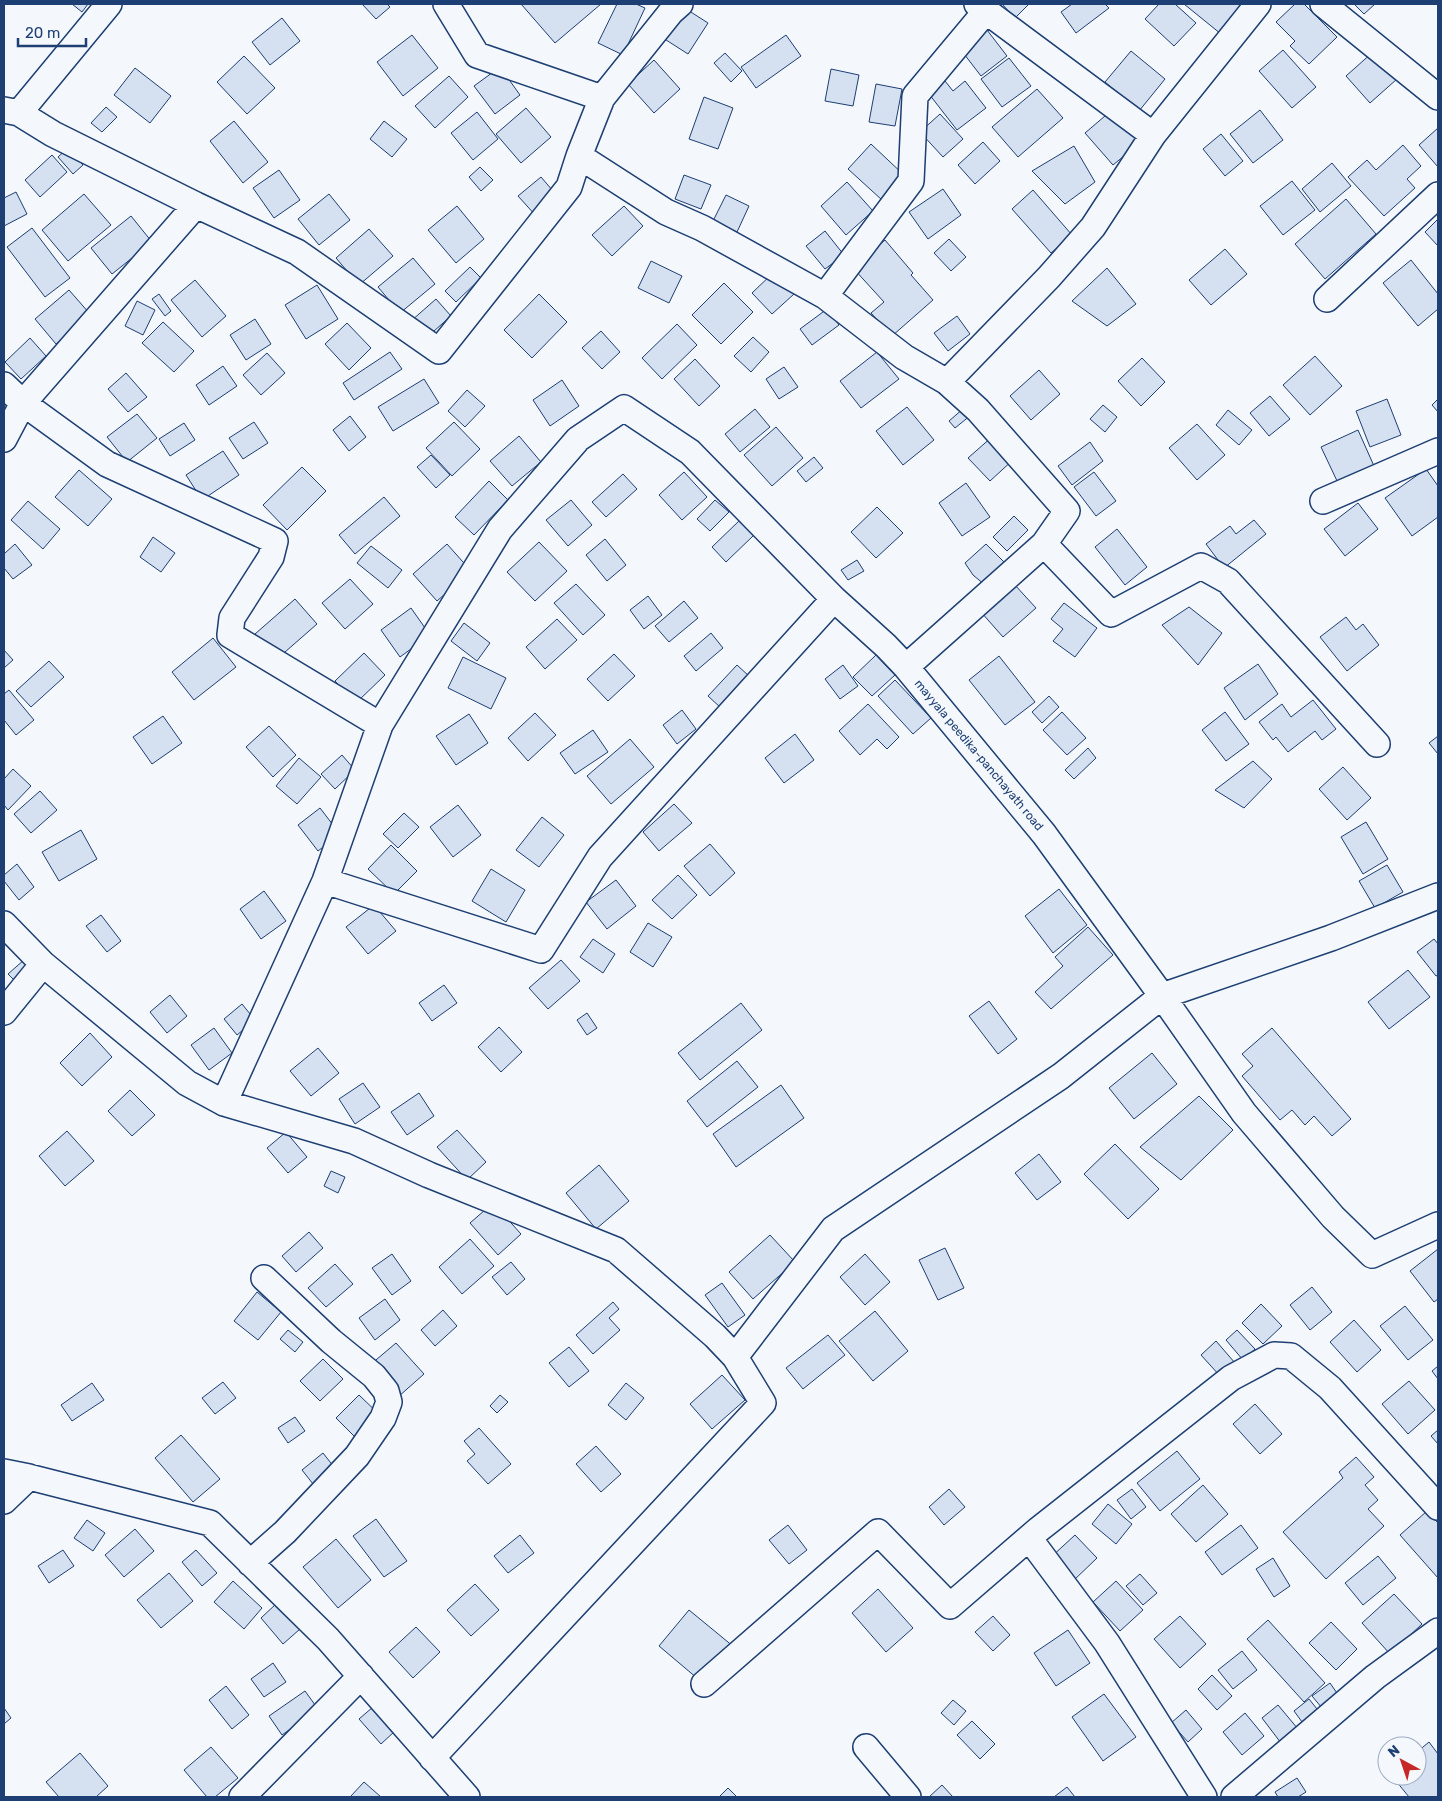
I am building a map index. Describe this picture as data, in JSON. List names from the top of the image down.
{
  "streets": {
    "street": ["mayyala peedika-panchayath road"]
  },
  "scale_bar": "20 m",
  "north": "top left"
}
